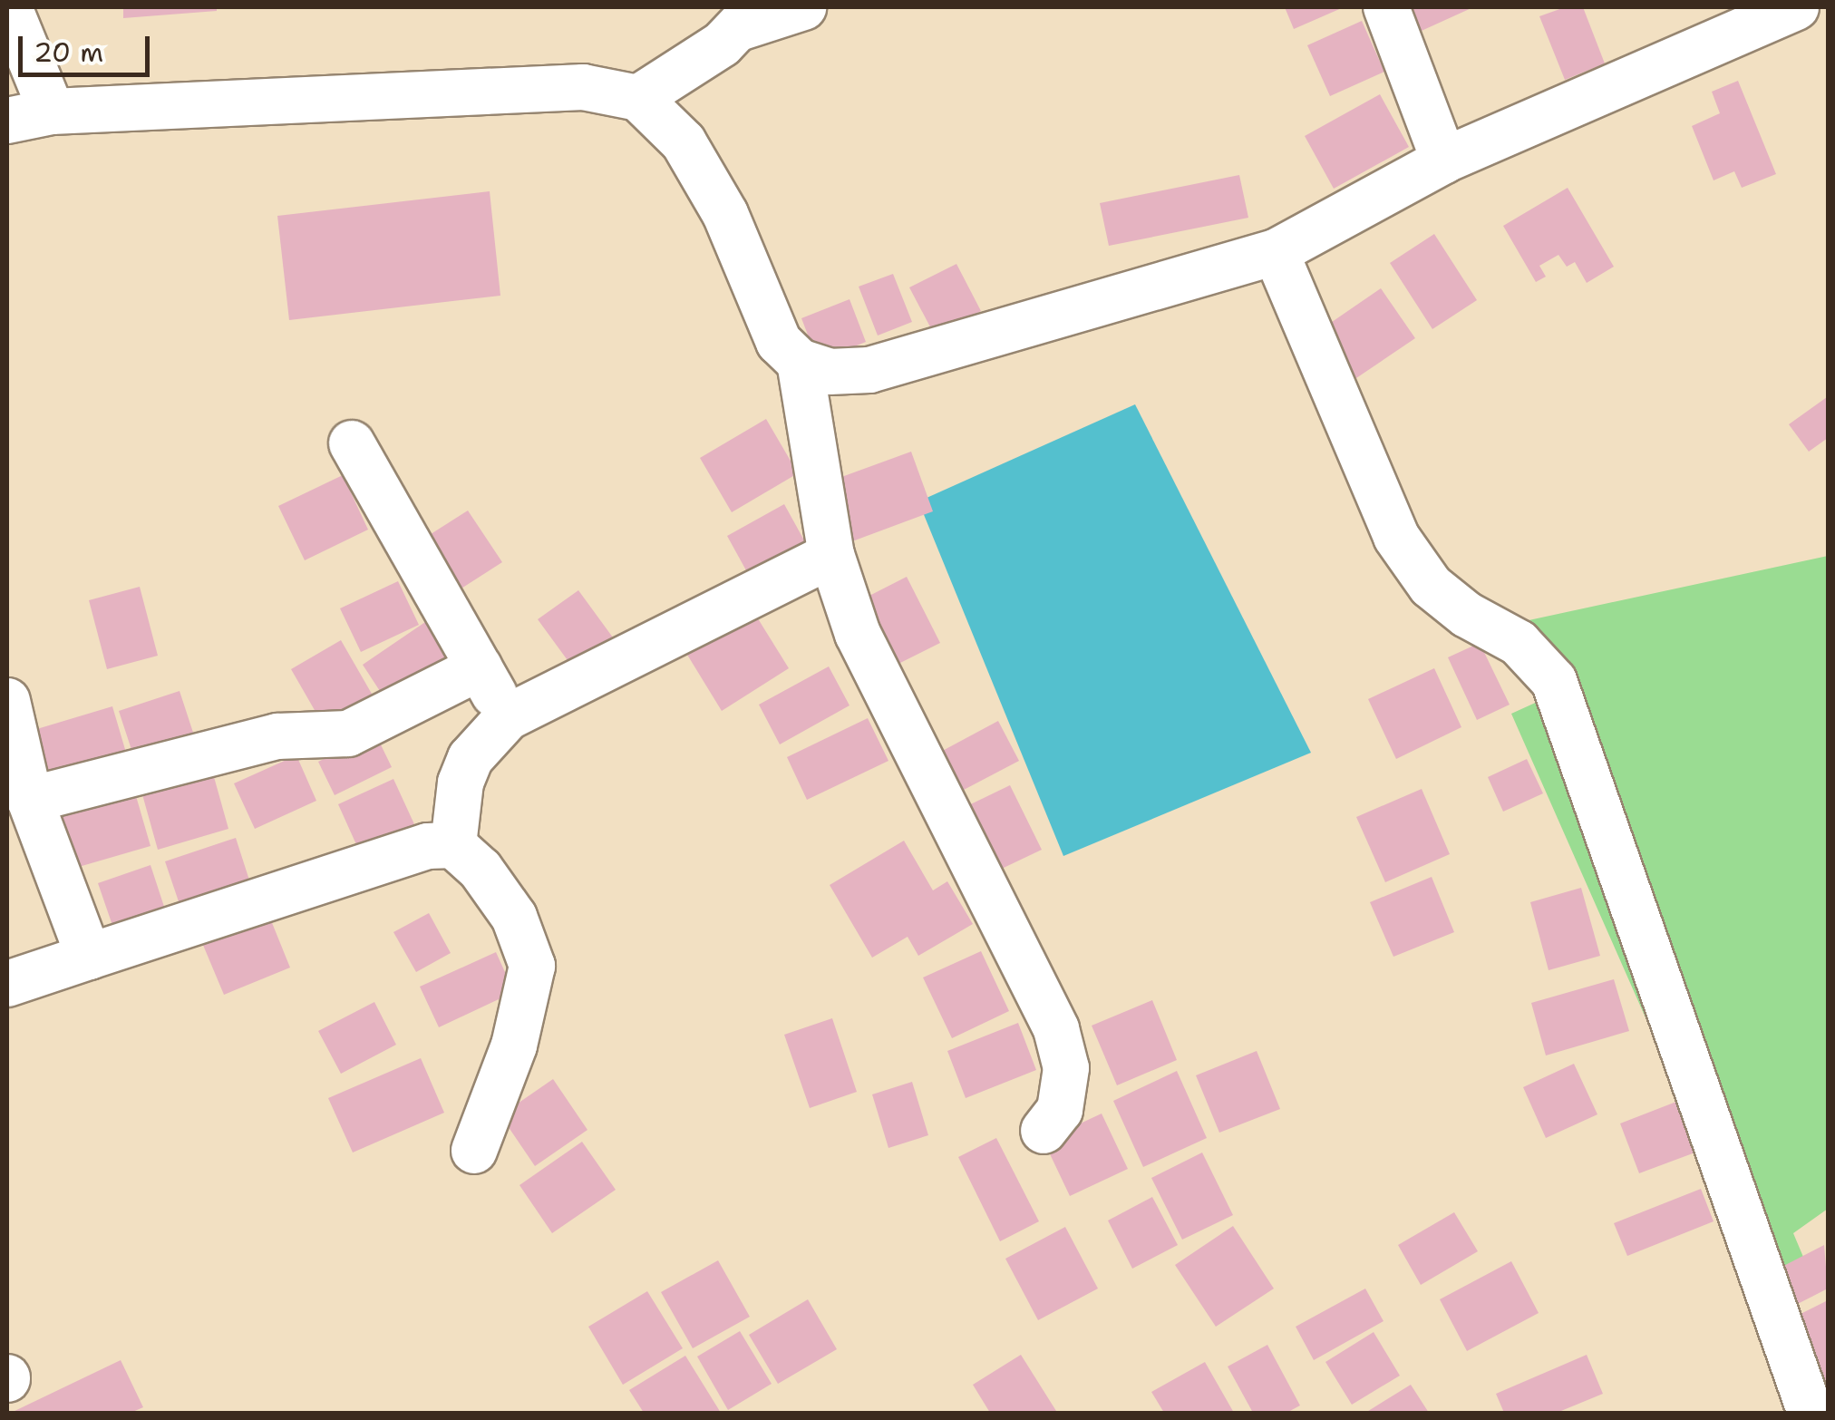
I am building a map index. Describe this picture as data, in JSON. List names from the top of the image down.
{
  "scale_bar": "20 m"
}
